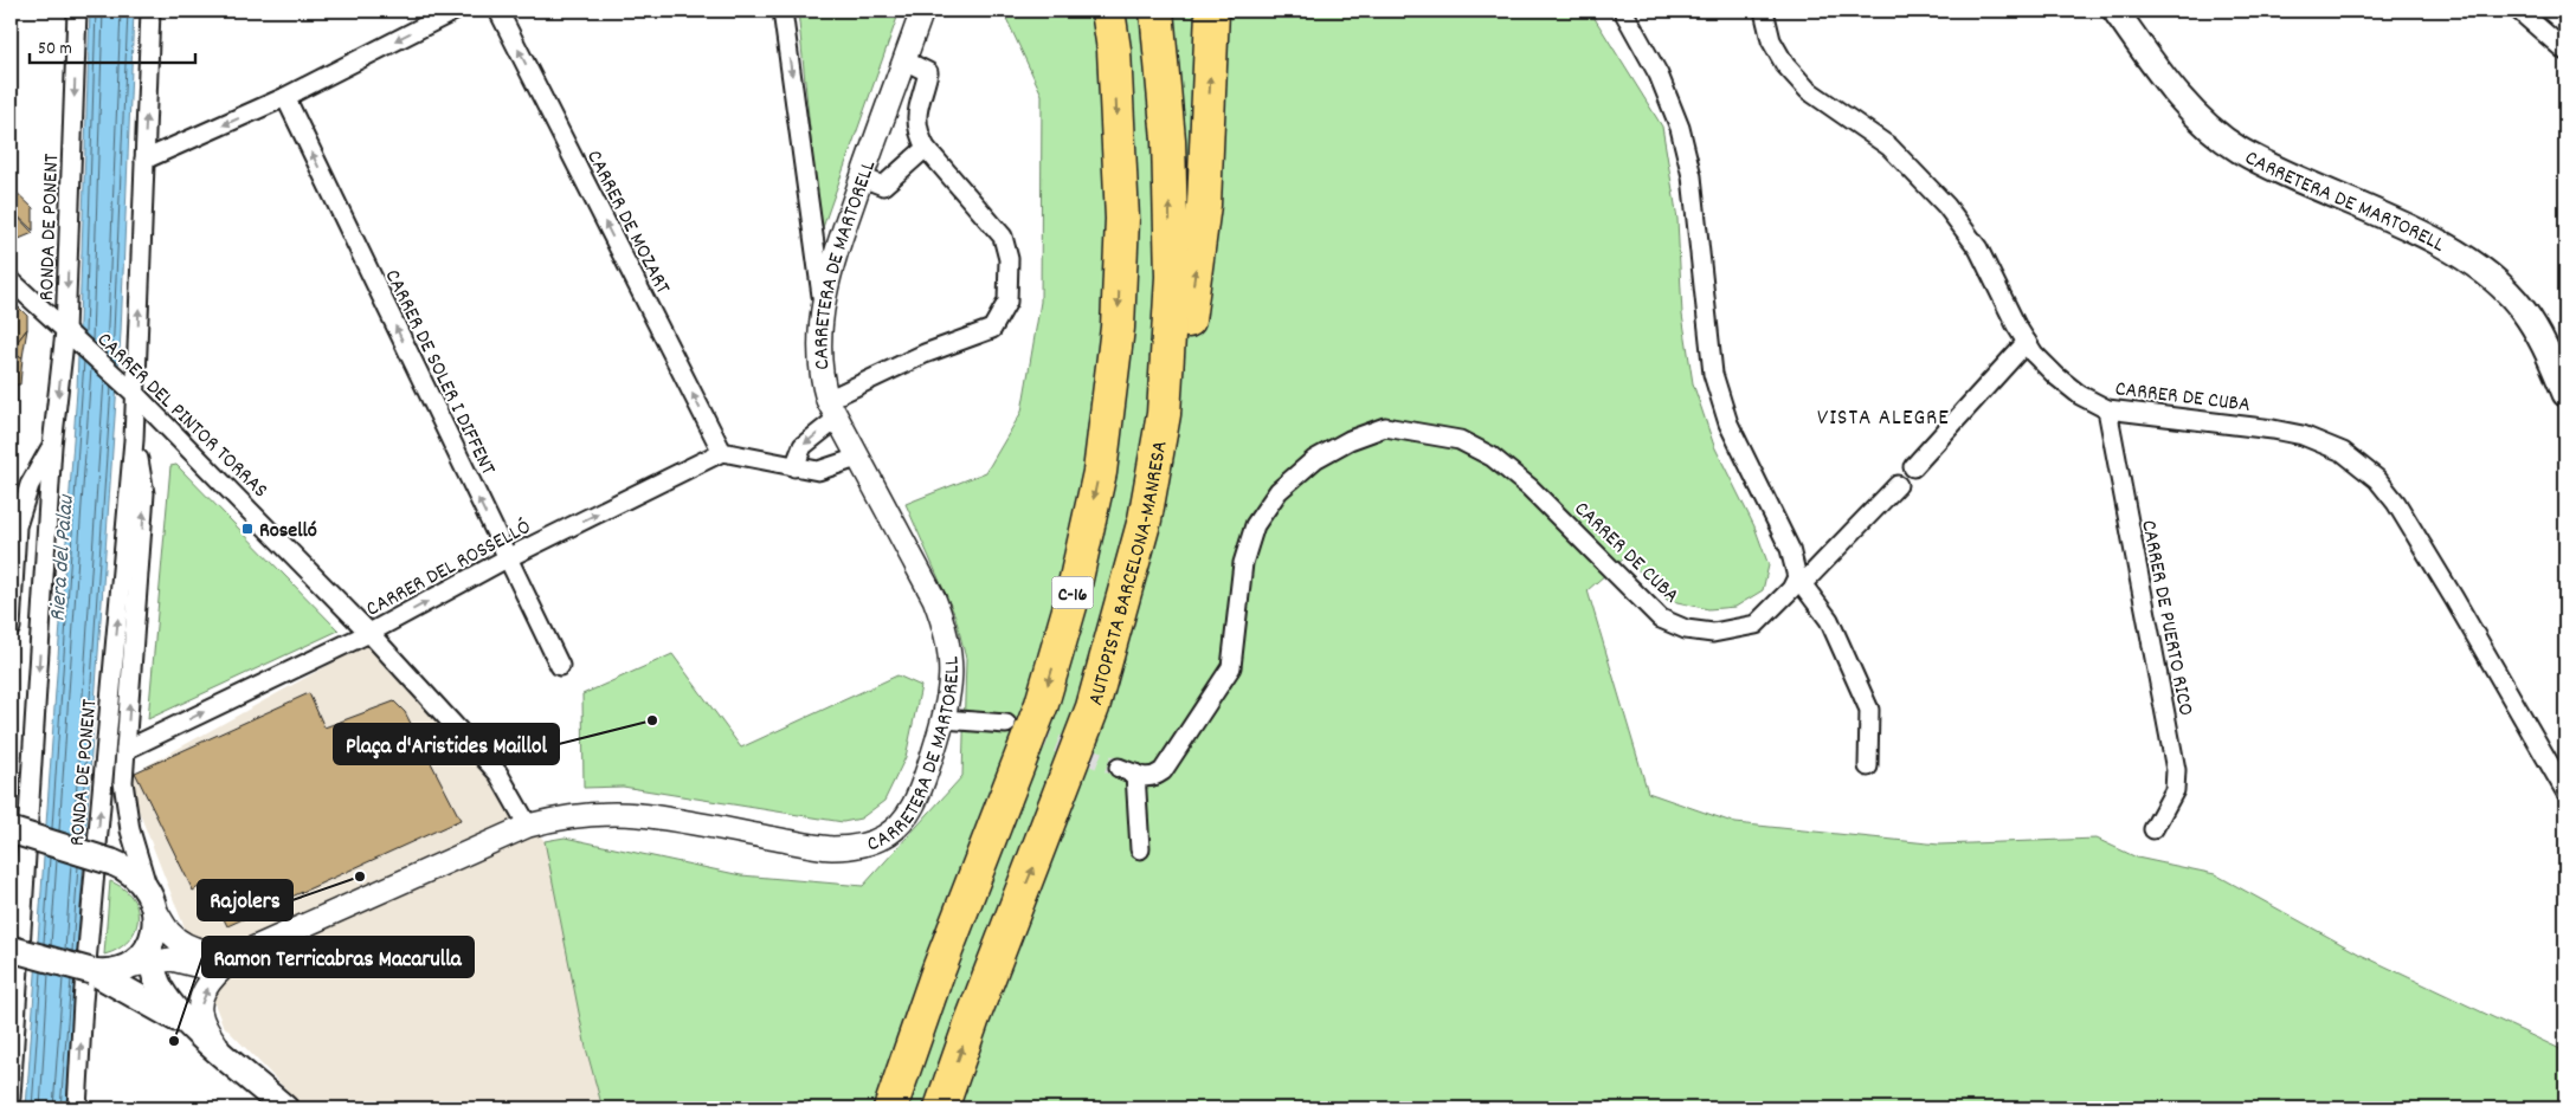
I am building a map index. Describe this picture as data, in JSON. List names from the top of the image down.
{
  "streets": {
    "highway": ["AUTOPISTA BARCELONA-MANRESA", "C-16"],
    "main road": ["CARRETERA DE MARTORELL"],
    "street": [
      "CARRER DE MOZART",
      "RONDA DE PONENT",
      "CARRER DE SOLER I DIFFENT",
      "CARRER DE CUBA",
      "CARRER DEL PINTOR TORRAS",
      "CARRER DEL ROSSELLÓ",
      "CARRER DE PUERTO RICO"
    ]
  },
  "crossings": [
    ["CARRETERA DE MARTORELL", "CARRER DEL PINTOR TORRAS"],
    ["CARRER DE MOZART", "CARRER DEL ROSSELLÓ"],
    ["RONDA DE PONENT", "CARRER DEL PINTOR TORRAS"],
    ["RONDA DE PONENT", "CARRER DEL ROSSELLÓ"],
    ["CARRER DE SOLER I DIFFENT", "CARRER DEL ROSSELLÓ"],
    ["CARRER DE CUBA", "CARRER DE PUERTO RICO"],
    ["CARRER DEL PINTOR TORRAS", "CARRER DEL ROSSELLÓ"]
  ],
  "one_way": ["CARRER DE MOZART", "CARRER DE SOLER I DIFFENT", "CARRER DEL ROSSELLÓ"],
  "districts": ["VISTA ALEGRE"],
  "water": ["Riera del Palau"],
  "places": {
    "transit": ["Roselló"],
    "other": ["Plaça d'Aristides Maillol", "Rajolers", "Ramon Terricabras Macarulla"]
  },
  "scale_bar": "50 m"
}
